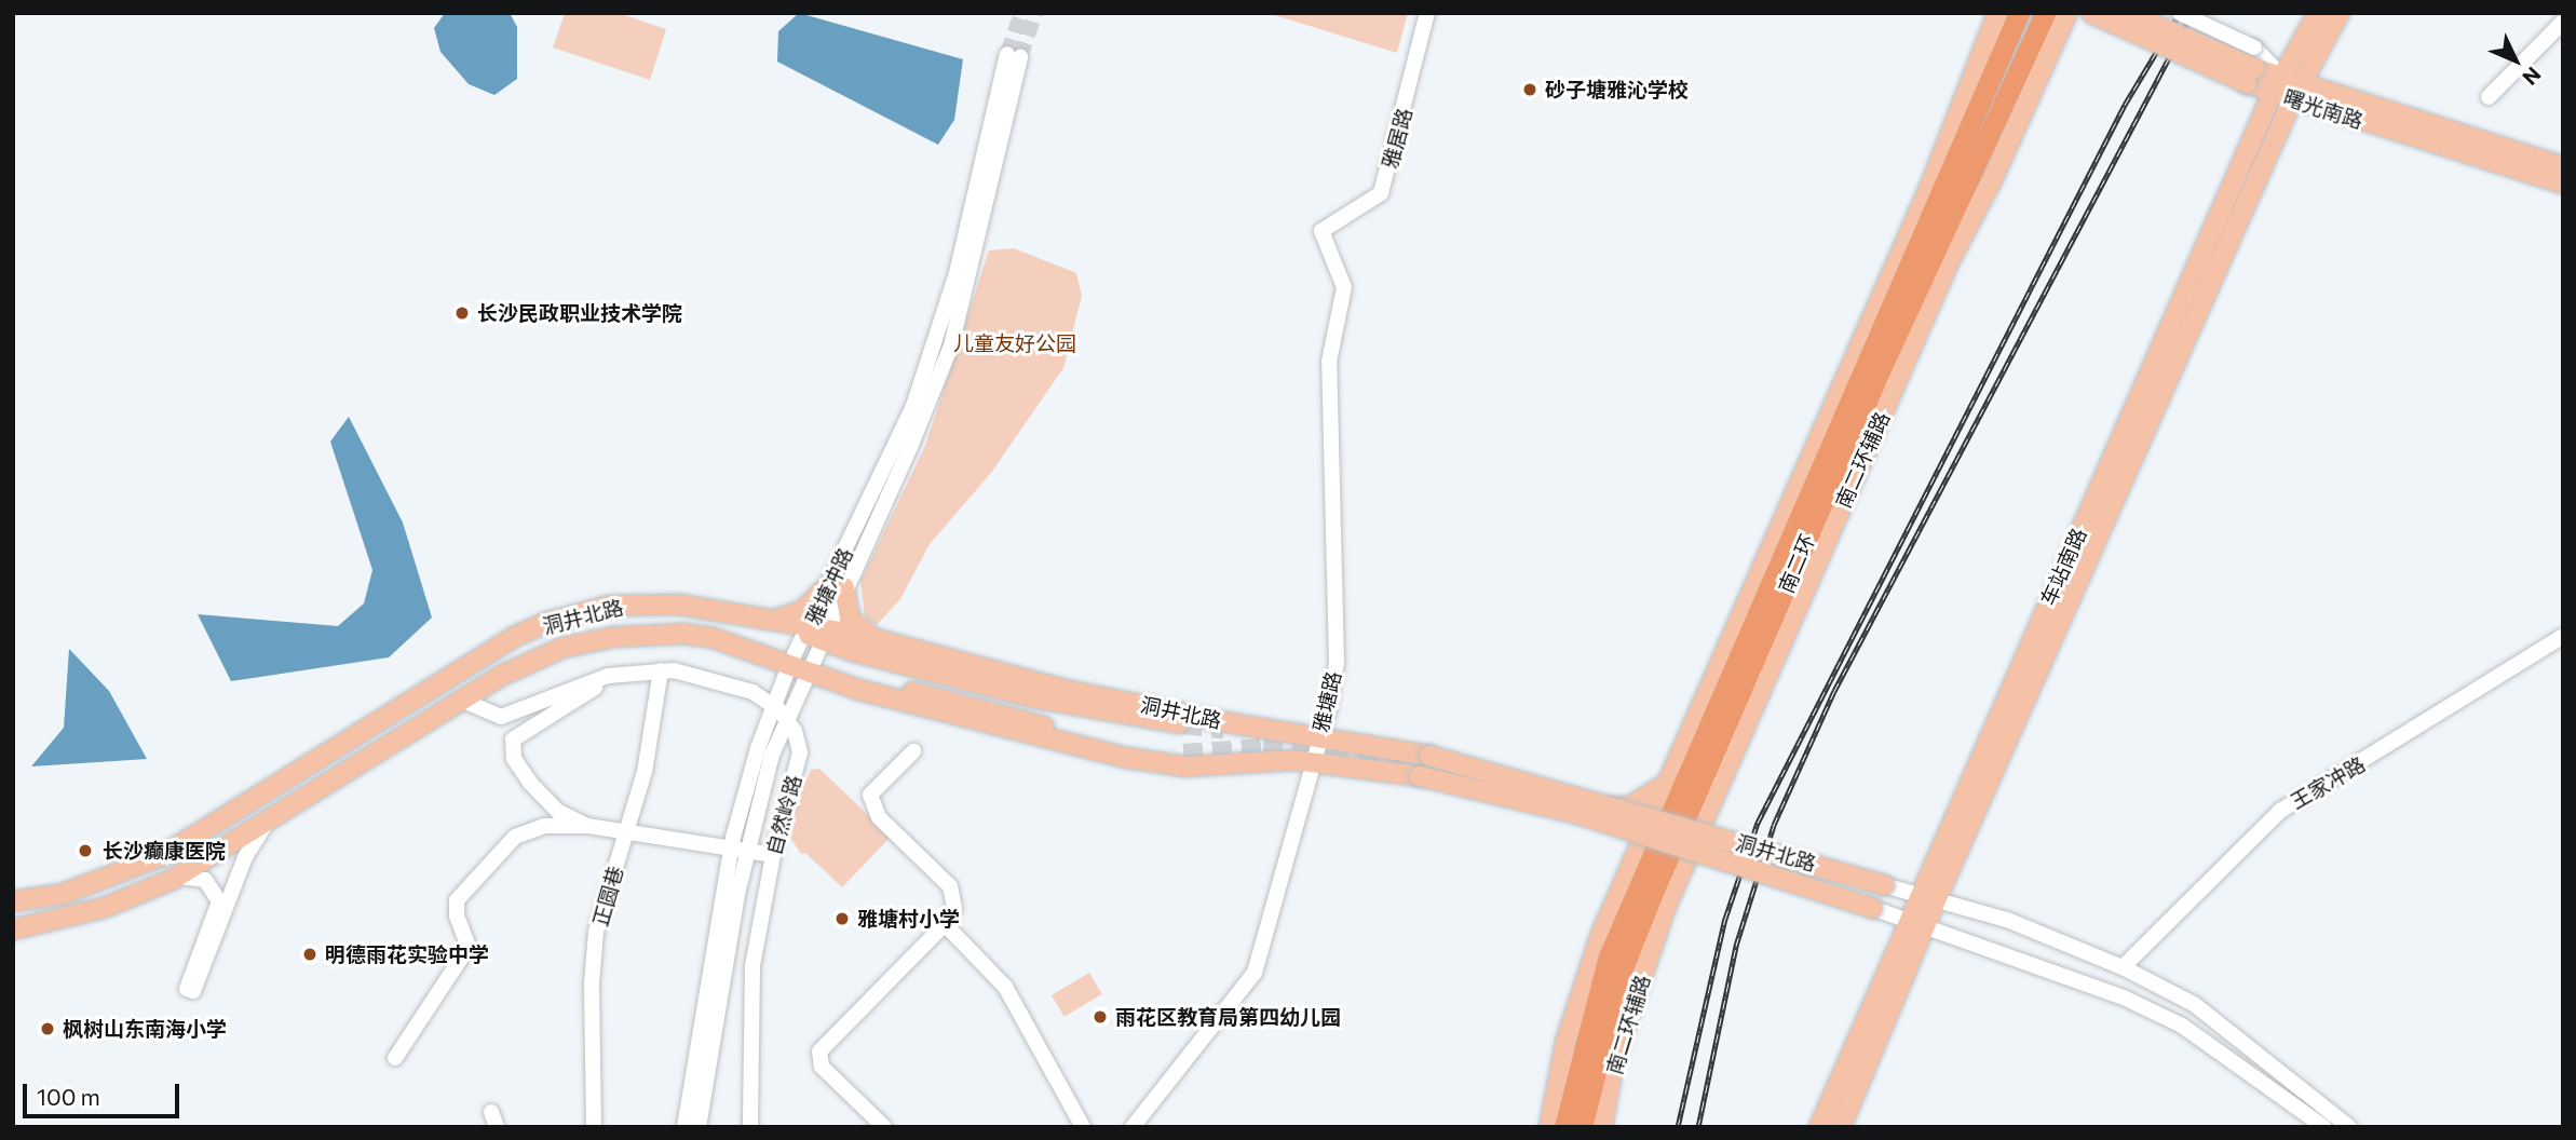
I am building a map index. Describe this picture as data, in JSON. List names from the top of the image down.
{
  "streets": {
    "highway": ["南二环"],
    "main road": [
      "曙光南路",
      "南二环辅路",
      "车站南路",
      "洞井北路"
    ],
    "street": [
      "雅居路",
      "雅塘冲路",
      "雅塘路",
      "王家冲路",
      "自然岭路",
      "正圆巷"
    ]
  },
  "crossings": [
    ["曙光南路", "车站南路"],
    ["雅居路", "雅塘路"],
    ["车站南路", "洞井北路"],
    ["雅塘冲路", "洞井北路"],
    ["雅塘冲路", "自然岭路"],
    ["洞井北路", "雅塘路"],
    ["洞井北路", "王家冲路"],
    ["洞井北路", "自然岭路"],
    ["自然岭路", "正圆巷"]
  ],
  "parks": ["儿童友好公园"],
  "places": [
    "砂子塘雅沁学校",
    "长沙民政职业技术学院",
    "长沙癫康医院",
    "雅塘村小学",
    "明德雨花实验中学",
    "雨花区教育局第四幼儿园",
    "枫树山东南海小学"
  ],
  "scale_bar": "100 m",
  "north": "bottom right"
}
